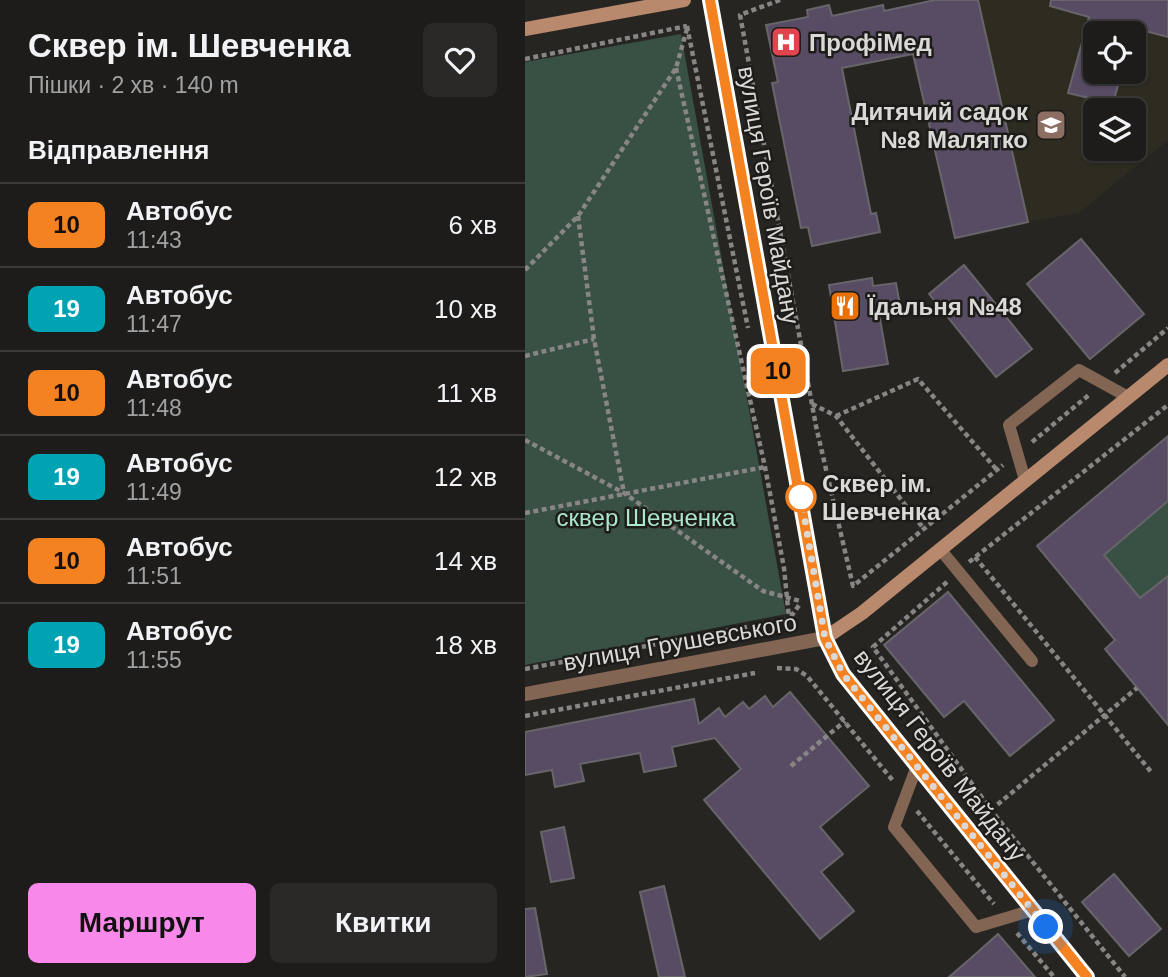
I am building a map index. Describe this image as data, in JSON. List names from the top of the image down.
{
  "streets": {
    "street": ["вулиця Героїв Майдану", "вулиця Грушевського"]
  },
  "crossings": [
    ["вулиця Героїв Майдану", "вулиця Грушевського"]
  ],
  "parks": ["сквер Шевченка"],
  "places": {
    "hospital": ["ПрофіМед"],
    "school or university": ["Дитячий садок №8 Малятко"],
    "restaurant": ["Їдальня №48"],
    "other": ["Сквер ім. Шевченка"]
  },
  "lines": ["bus line 10"],
  "page": {
    "heading": [
      ["Сквер ім. Шевченка", "Пішки · 2 хв · 140 m"],
      "Відправлення"
    ],
    "on_map": "10",
    "list": [
      {
        "mark": "10",
        "name": "Автобус",
        "note": "11:43",
        "value": "6 хв"
      },
      {
        "mark": "19",
        "name": "Автобус",
        "note": "11:47",
        "value": "10 хв"
      },
      {
        "mark": "10",
        "name": "Автобус",
        "note": "11:48",
        "value": "11 хв"
      },
      {
        "mark": "19",
        "name": "Автобус",
        "note": "11:49",
        "value": "12 хв"
      },
      {
        "mark": "10",
        "name": "Автобус",
        "note": "11:51",
        "value": "14 хв"
      },
      {
        "mark": "19",
        "name": "Автобус",
        "note": "11:55",
        "value": "18 хв"
      }
    ],
    "buttons": ["Маршрут", "Квитки"]
  }
}
